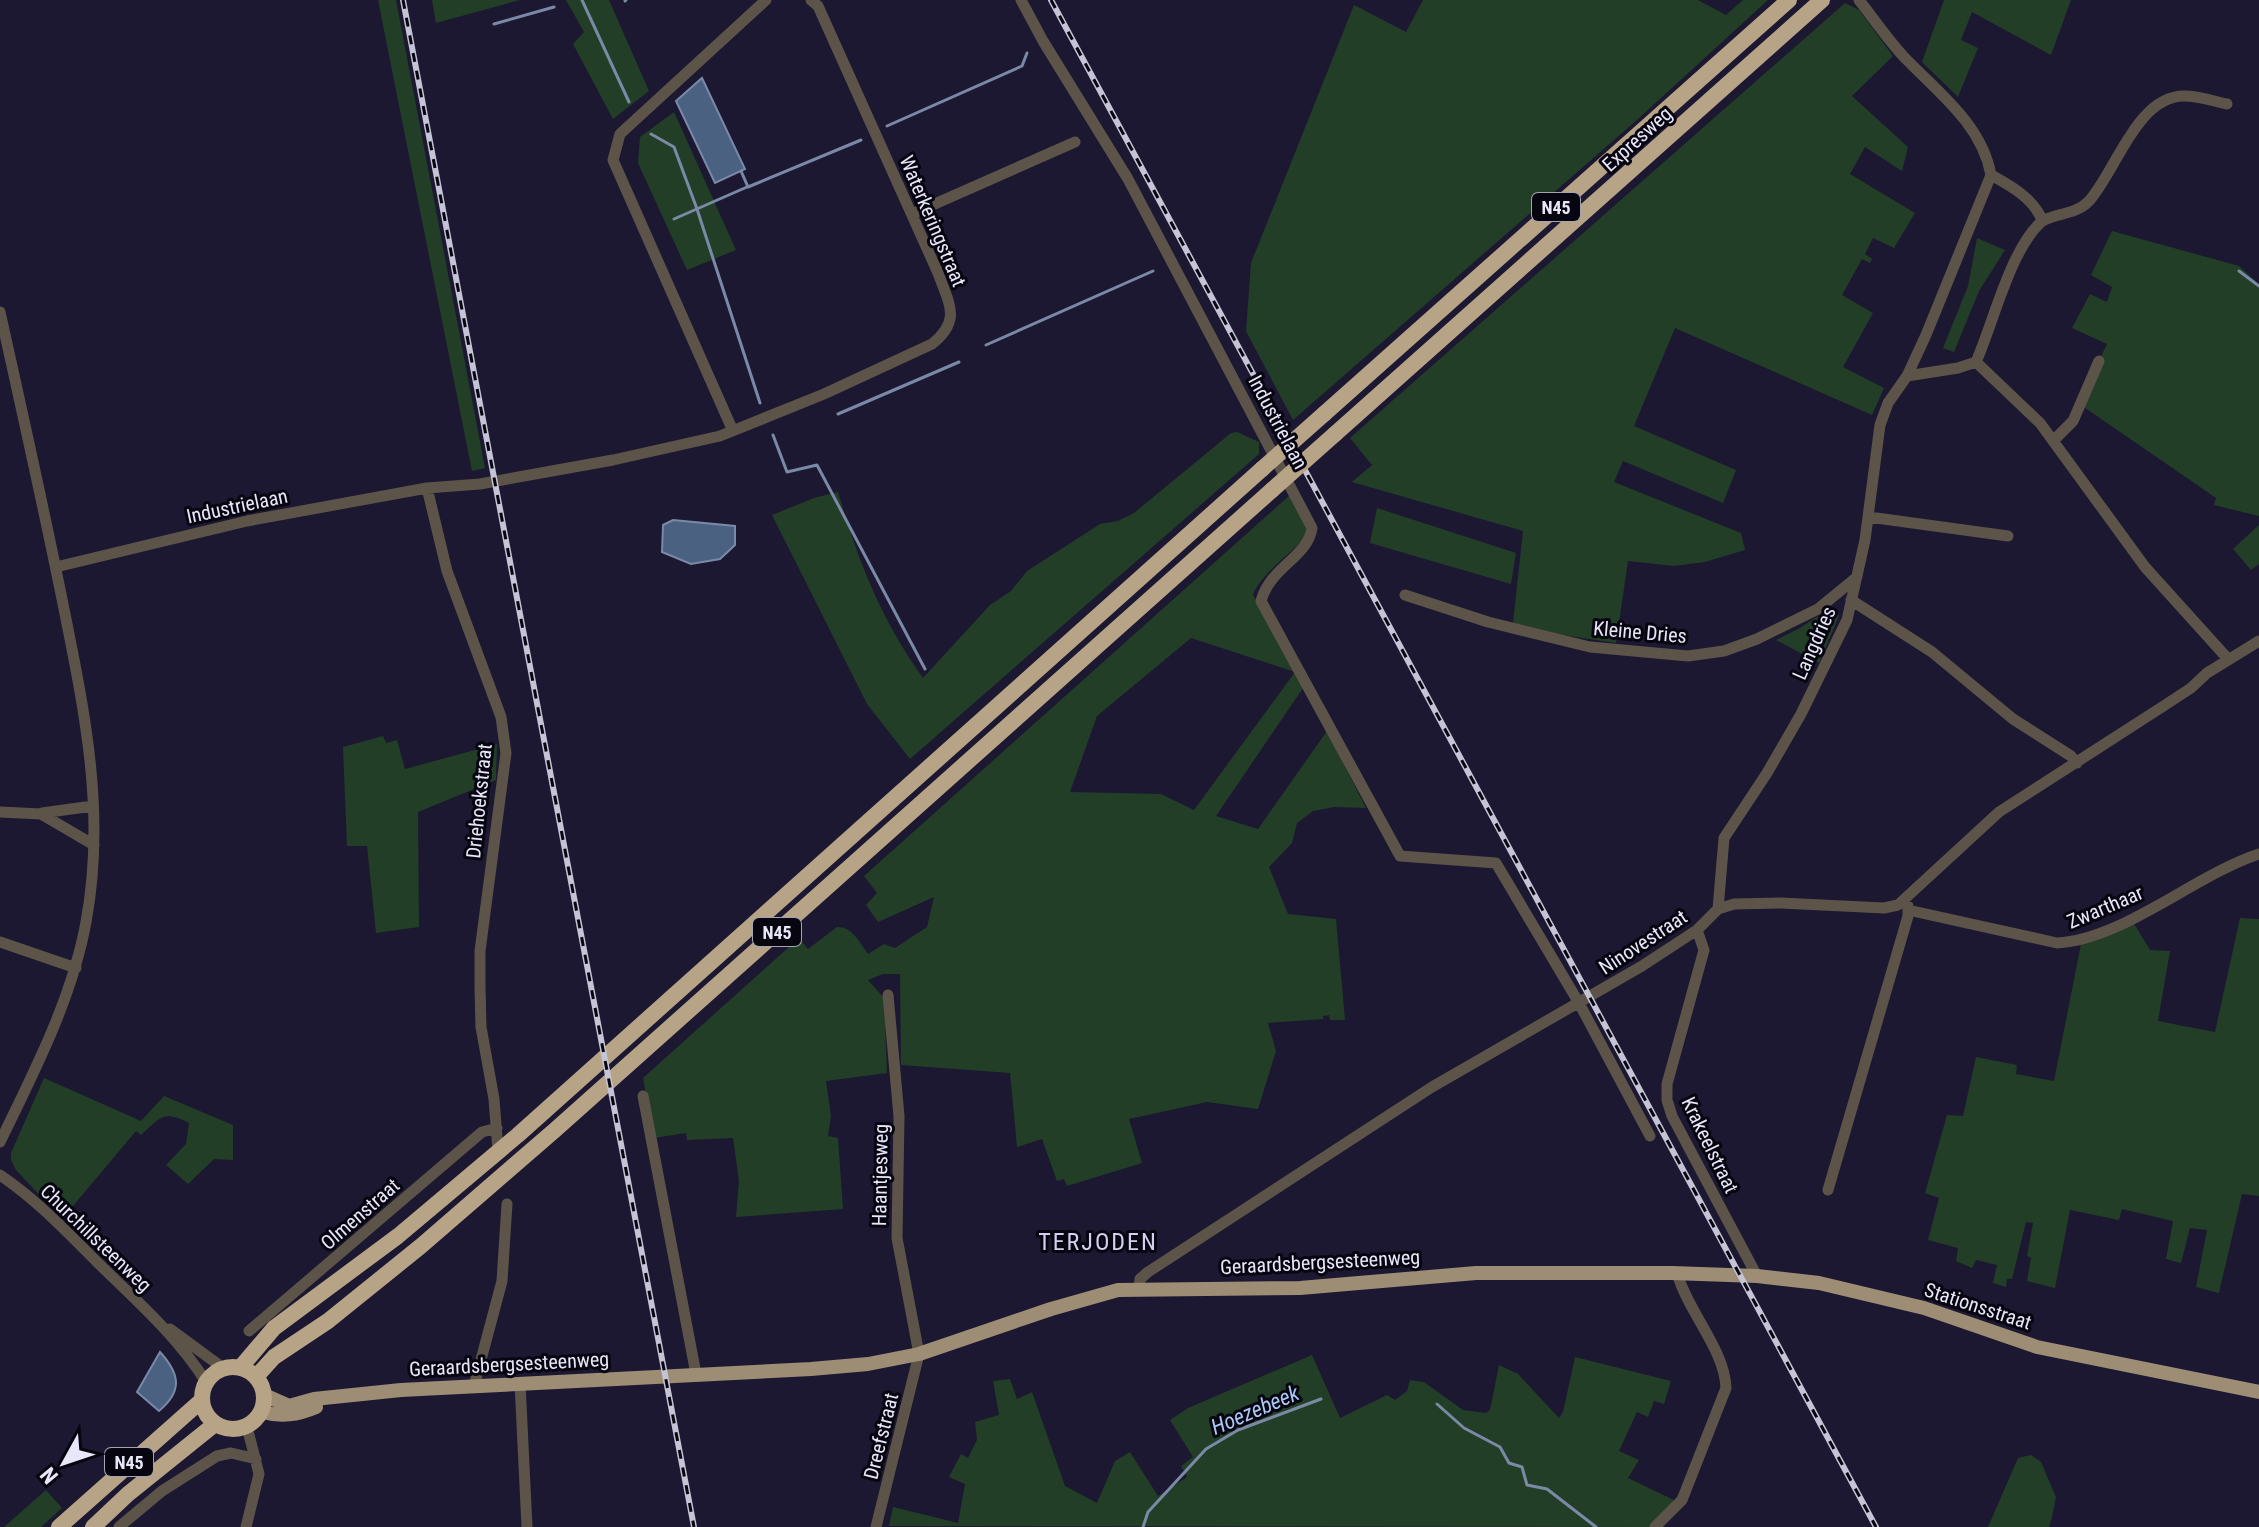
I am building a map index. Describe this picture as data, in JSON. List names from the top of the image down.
{
  "streets": {
    "highway": ["Expresweg", "N45"],
    "main road": ["Geraardsbergsesteenweg", "Stationsstraat"],
    "street": [
      "Waterkeringstraat",
      "Industrielaan",
      "Kleine Dries",
      "Langdries",
      "Driehoekstraat",
      "Zwarthaar",
      "Ninovestraat",
      "Krakeelstraat",
      "Haantjesweg",
      "Olmenstraat",
      "Churchillsteenweg",
      "Dreefstraat"
    ]
  },
  "crossings": [
    ["Expresweg", "N45"],
    ["Expresweg", "Churchillsteenweg"],
    ["Expresweg", "Geraardsbergsesteenweg"],
    ["N45", "Driehoekstraat"],
    ["N45", "Churchillsteenweg"],
    ["N45", "Geraardsbergsesteenweg"],
    ["Waterkeringstraat", "Industrielaan"],
    ["Waterkeringstraat", "Driehoekstraat"],
    ["Industrielaan", "Driehoekstraat"],
    ["Industrielaan", "Ninovestraat"],
    ["Kleine Dries", "Langdries"],
    ["Langdries", "Ninovestraat"],
    ["Driehoekstraat", "Olmenstraat"],
    ["Ninovestraat", "Krakeelstraat"],
    ["Ninovestraat", "Geraardsbergsesteenweg"],
    ["Krakeelstraat", "Stationsstraat"],
    ["Haantjesweg", "Geraardsbergsesteenweg"],
    ["Haantjesweg", "Dreefstraat"],
    ["Churchillsteenweg", "Geraardsbergsesteenweg"],
    ["Geraardsbergsesteenweg", "Stationsstraat"],
    ["Geraardsbergsesteenweg", "Dreefstraat"]
  ],
  "districts": ["TERJODEN"],
  "water": ["Hoezebeek"],
  "north": "bottom left"
}
